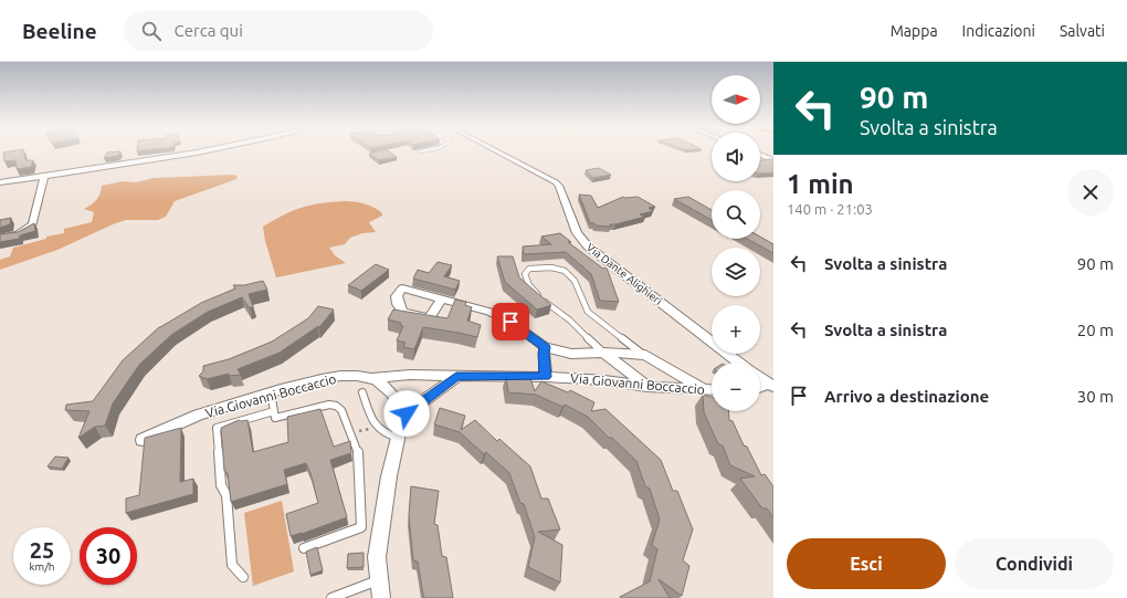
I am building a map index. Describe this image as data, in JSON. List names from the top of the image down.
{
  "streets": {
    "street": ["Via Dante Alighieri", "Via Giovanni Boccaccio"]
  },
  "north": "right",
  "page": {
    "header": "Beeline",
    "search": "Cerca qui",
    "nav": ["Mappa", "Indicazioni", "Salvati"],
    "turn": ["90 m", "Svolta a sinistra"],
    "map_buttons": ["+", "−"],
    "heading": ["1 min", "140 m · 21:03"],
    "list": [
      {
        "name": "Svolta a sinistra",
        "value": "90 m"
      },
      {
        "name": "Svolta a sinistra",
        "value": "20 m"
      },
      {
        "name": "Arrivo a destinazione",
        "value": "30 m"
      }
    ],
    "speed": "25 km/h",
    "limit": "30",
    "buttons": ["Esci", "Condividi"]
  }
}
